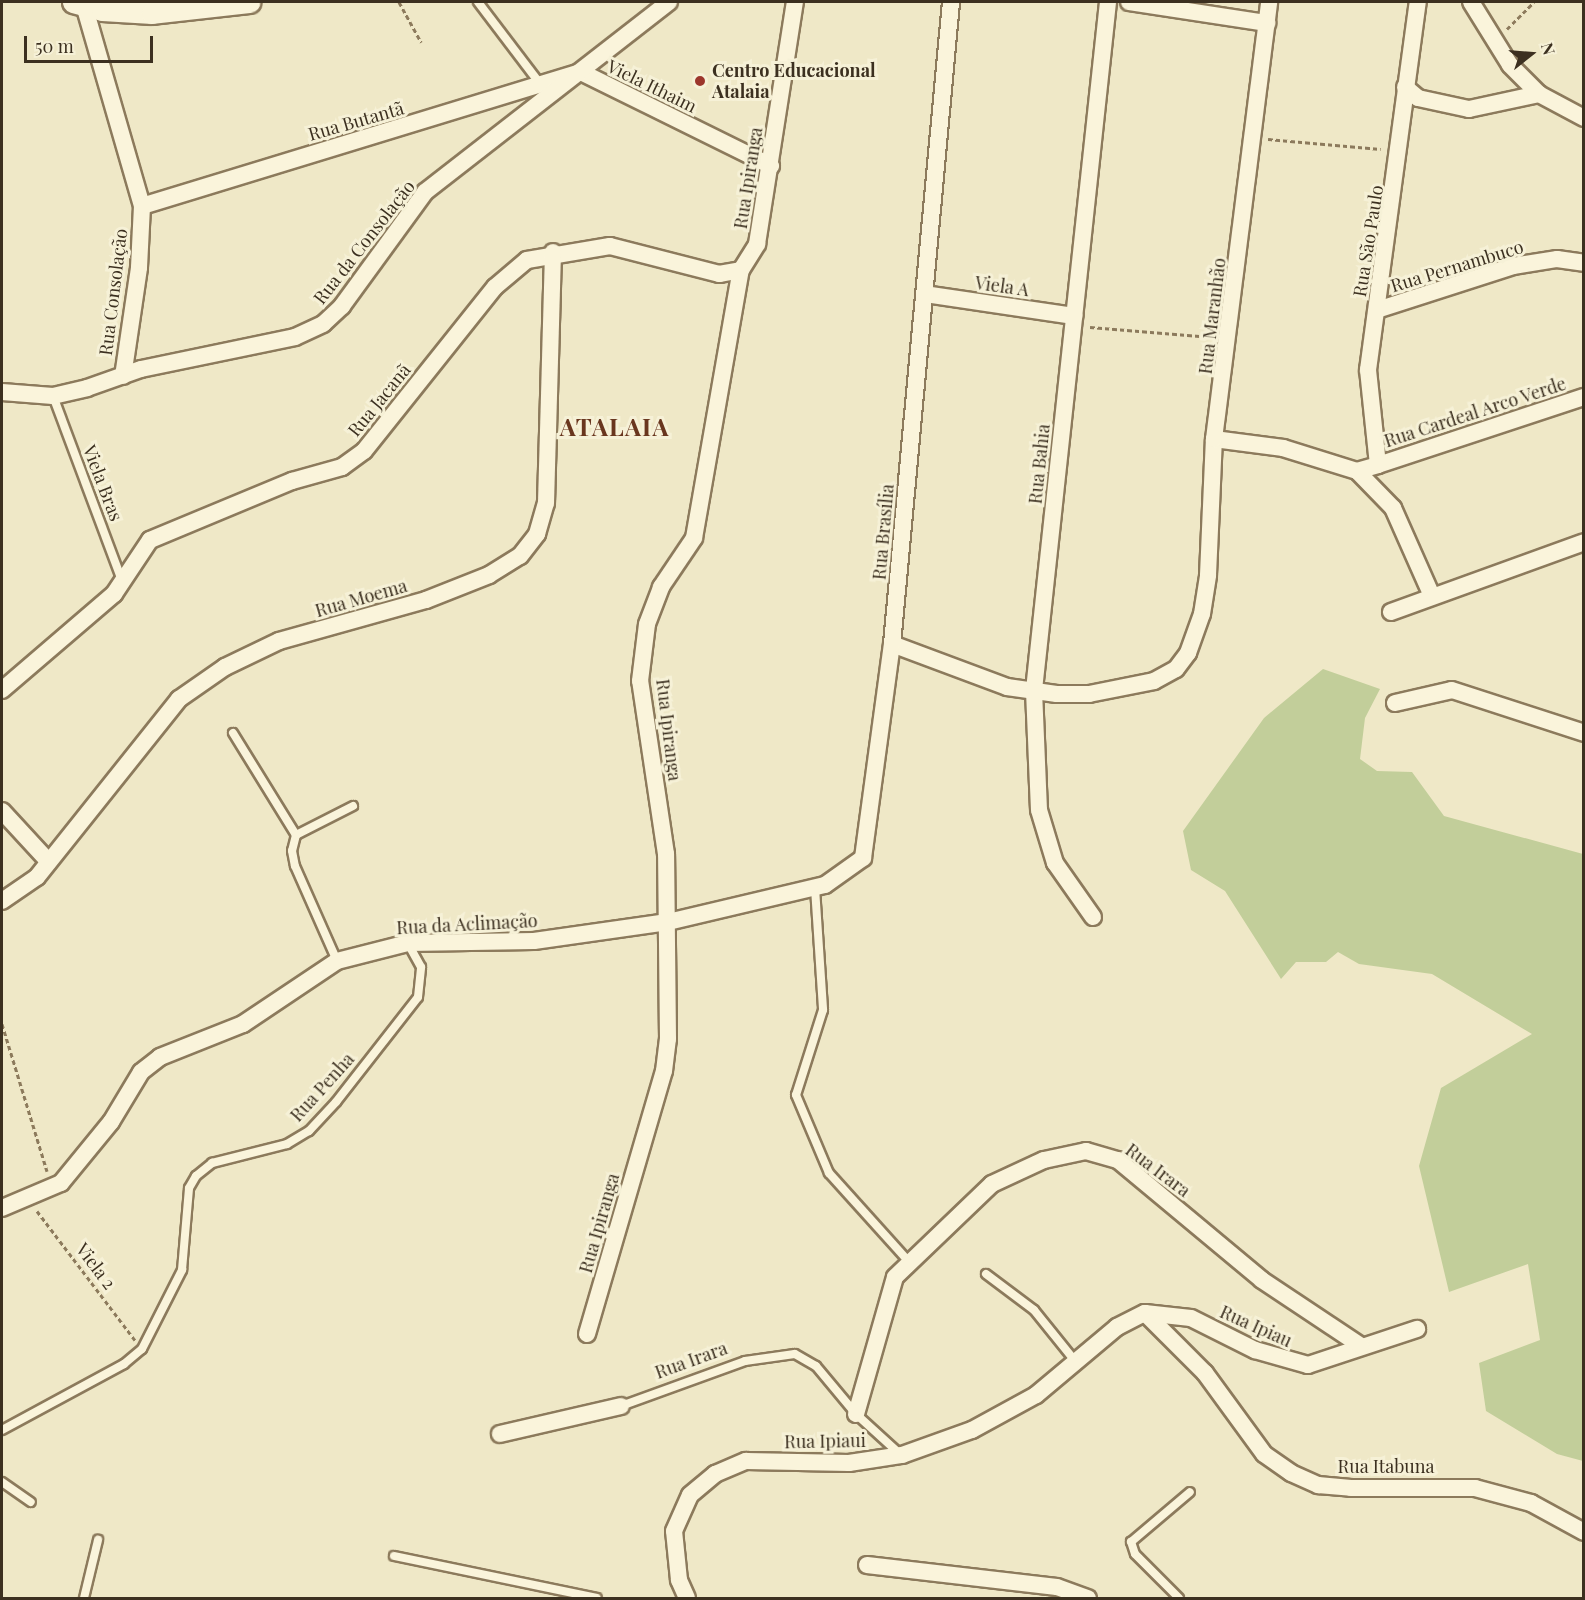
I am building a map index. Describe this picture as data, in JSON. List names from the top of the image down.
{
  "streets": {
    "street": [
      "Viela Ithaim",
      "Rua Butantã",
      "Rua Ipiranga",
      "Rua São Paulo",
      "Rua da Consolação",
      "Rua Pernambuco",
      "Viela A",
      "Rua Consolação",
      "Rua Maranhão",
      "Rua Jacanã",
      "Rua Cardeal Arco Verde",
      "Rua Bahia",
      "Rua Brasília",
      "Rua Moema",
      "Rua da Aclimação",
      "Rua Irara",
      "Rua Ipiau",
      "Rua Ipiaui",
      "Rua Itabuna"
    ],
    "lane": ["Viela Bras", "Rua Penha"],
    "path": ["Viela 2"]
  },
  "crossings": [
    ["Viela Ithaim", "Rua Butantã"],
    ["Viela Ithaim", "Rua Ipiranga"],
    ["Viela Ithaim", "Rua da Consolação"],
    ["Rua Butantã", "Rua da Consolação"],
    ["Rua Butantã", "Rua Consolação"],
    ["Rua Ipiranga", "Rua Jacanã"],
    ["Rua Ipiranga", "Rua Brasília"],
    ["Rua Ipiranga", "Rua da Aclimação"],
    ["Rua São Paulo", "Rua Pernambuco"],
    ["Rua São Paulo", "Rua Cardeal Arco Verde"],
    ["Rua da Consolação", "Rua Consolação"],
    ["Rua da Consolação", "Viela Bras"],
    ["Viela A", "Rua Bahia"],
    ["Viela A", "Rua Brasília"],
    ["Rua Maranhão", "Rua Bahia"],
    ["Rua Jacanã", "Viela Bras"],
    ["Rua Jacanã", "Rua Moema"],
    ["Rua Brasília", "Rua da Aclimação"],
    ["Rua da Aclimação", "Rua Penha"],
    ["Rua da Aclimação", "Viela 2"],
    ["Rua Penha", "Viela 2"],
    ["Rua Irara", "Rua Ipiau"],
    ["Rua Irara", "Rua Ipiaui"],
    ["Rua Ipiau", "Rua Ipiaui"],
    ["Rua Ipiau", "Rua Itabuna"],
    ["Rua Ipiaui", "Rua Itabuna"]
  ],
  "districts": ["ATALAIA"],
  "places": ["Centro Educacional Atalaia"],
  "scale_bar": "50 m",
  "north": "right"
}
